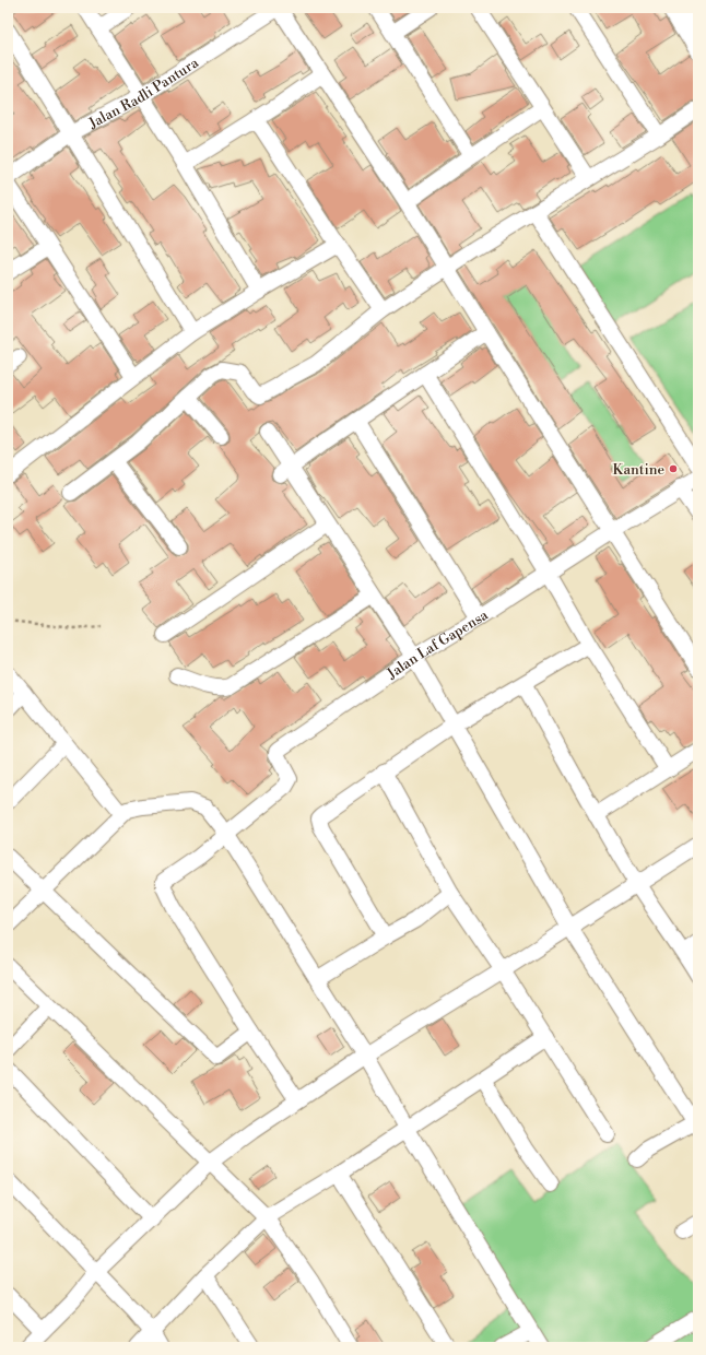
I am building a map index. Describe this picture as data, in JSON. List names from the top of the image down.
{
  "streets": {
    "street": ["Jalan Radli Pantura", "Jalan Laf Gapensa"]
  },
  "places": ["Kantine"]
}
